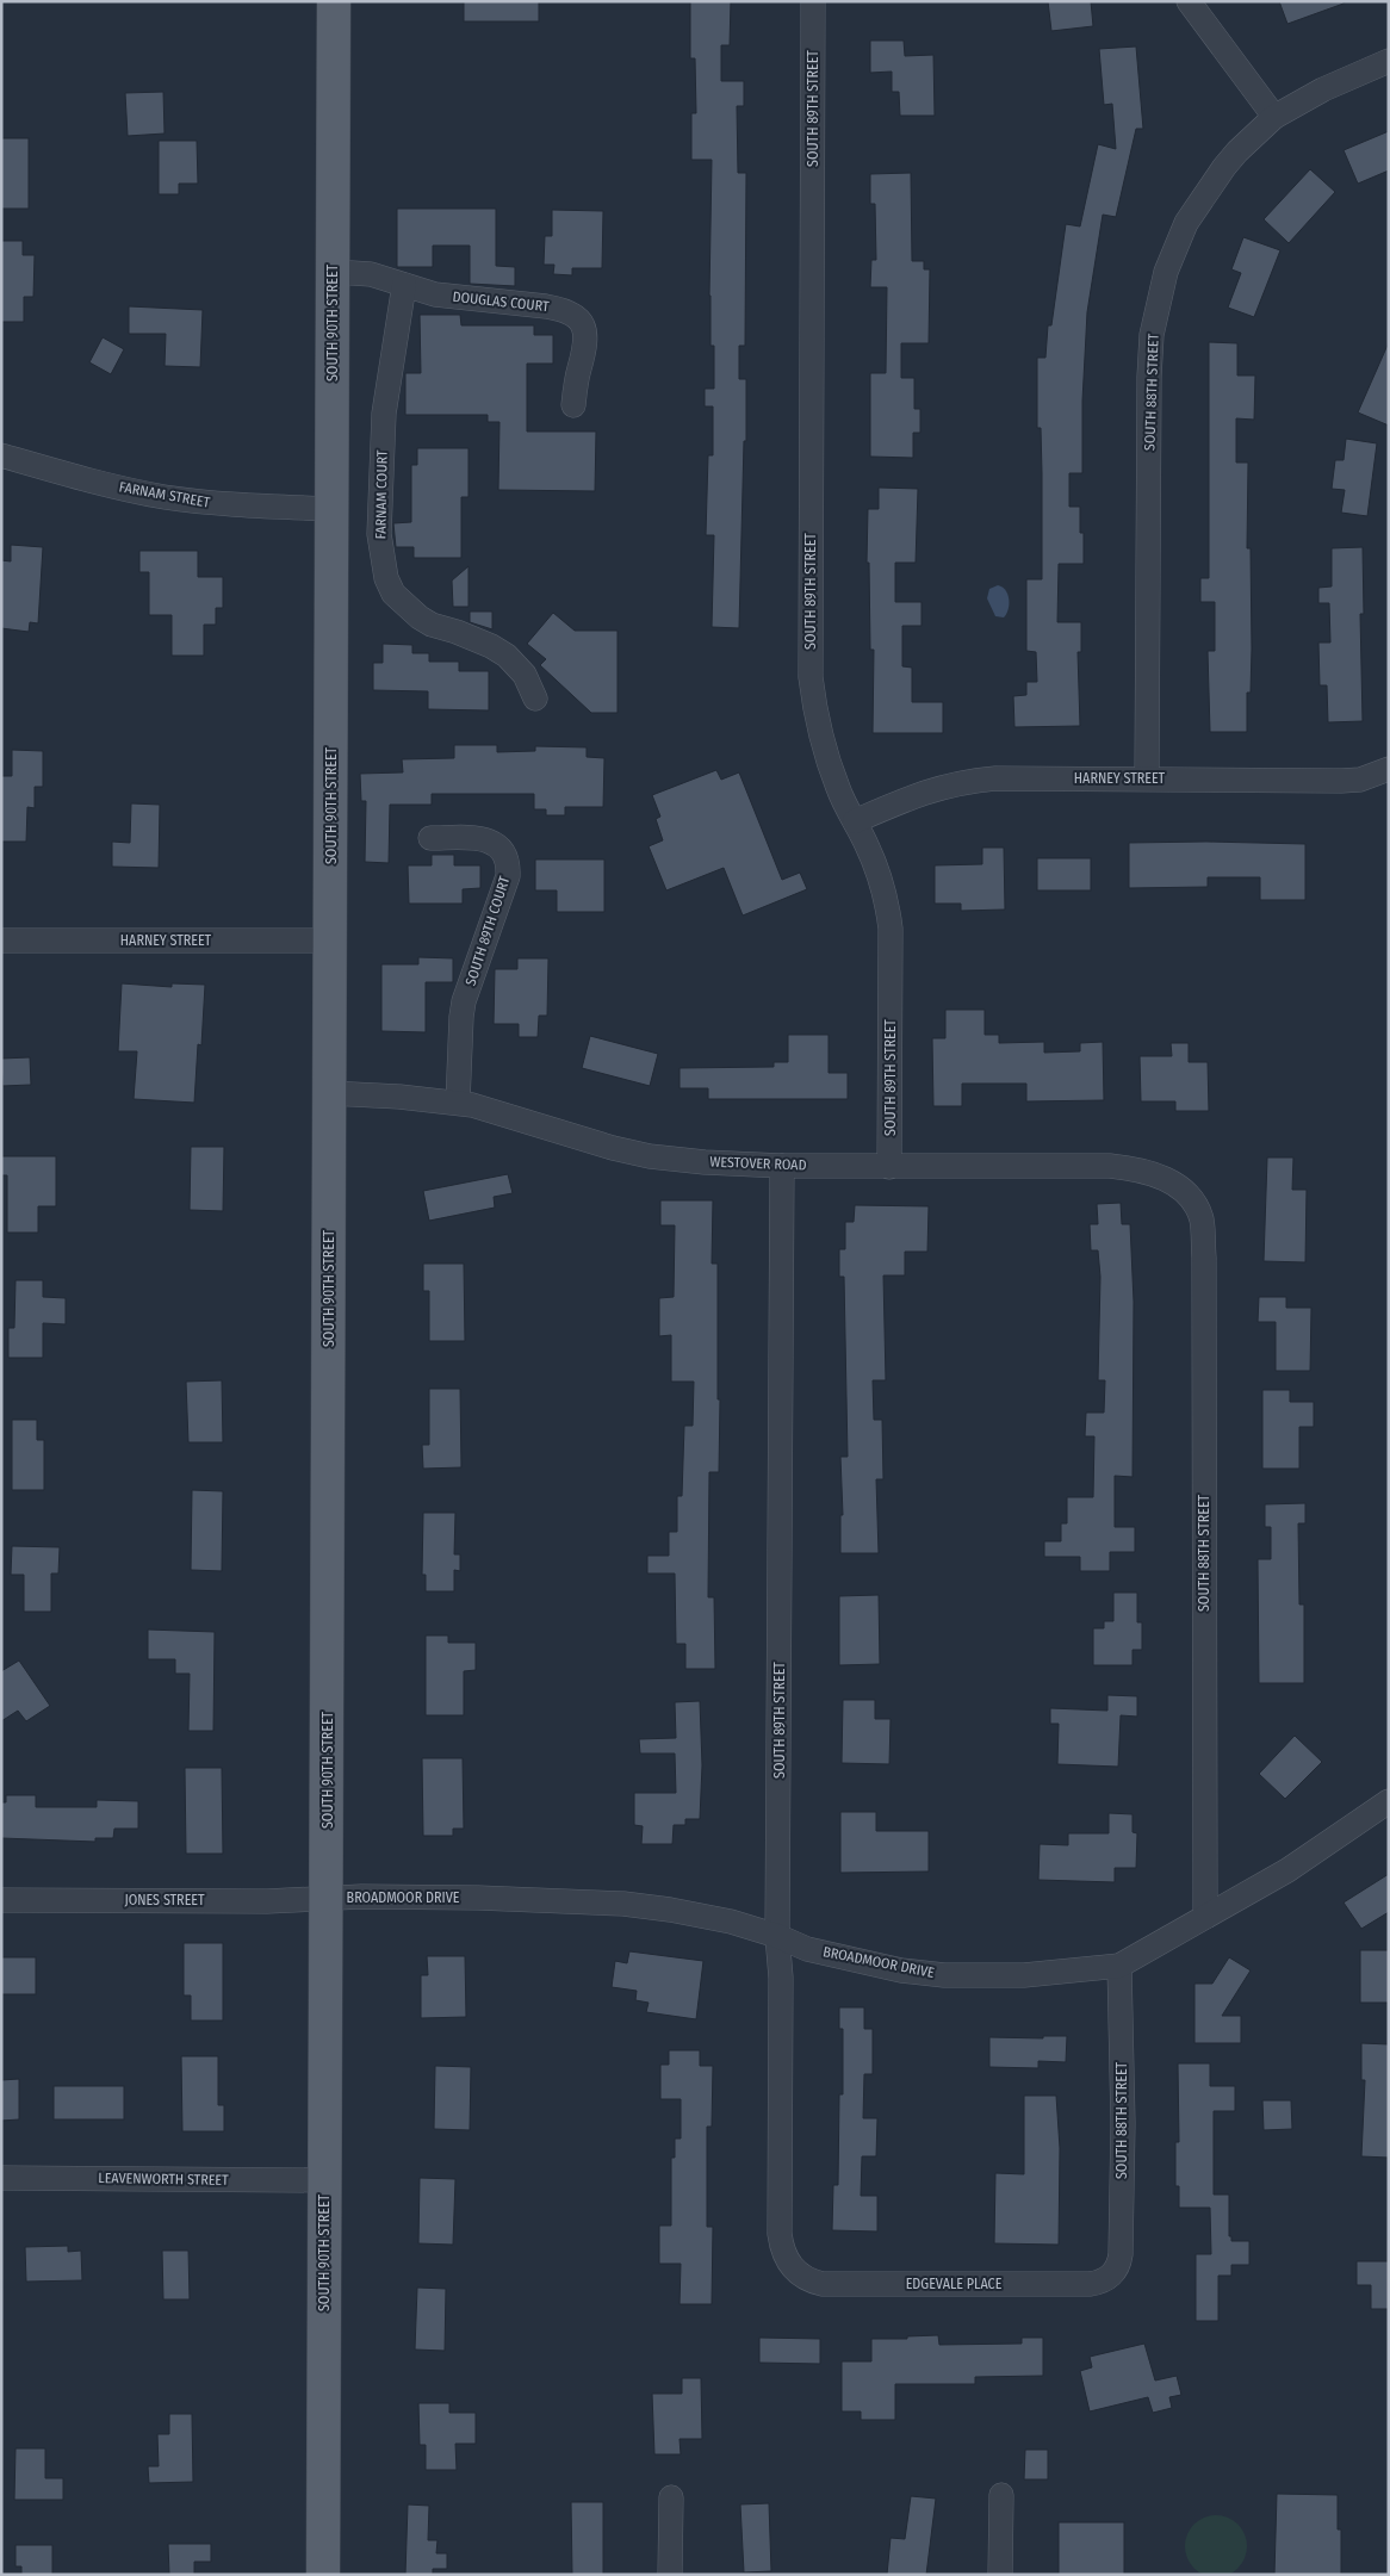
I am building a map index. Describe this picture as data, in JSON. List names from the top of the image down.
{
  "streets": {
    "main road": ["SOUTH 90TH STREET"],
    "street": [
      "SOUTH 89TH STREET",
      "DOUGLAS COURT",
      "SOUTH 88TH STREET",
      "FARNAM STREET",
      "FARNAM COURT",
      "HARNEY STREET",
      "SOUTH 89TH COURT",
      "WESTOVER ROAD",
      "BROADMOOR DRIVE",
      "JONES STREET",
      "LEAVENWORTH STREET",
      "EDGEVALE PLACE"
    ]
  },
  "crossings": [
    ["SOUTH 89TH STREET", "HARNEY STREET"],
    ["SOUTH 89TH STREET", "WESTOVER ROAD"],
    ["SOUTH 89TH STREET", "BROADMOOR DRIVE"],
    ["SOUTH 89TH STREET", "EDGEVALE PLACE"],
    ["DOUGLAS COURT", "SOUTH 90TH STREET"],
    ["DOUGLAS COURT", "FARNAM COURT"],
    ["SOUTH 90TH STREET", "FARNAM STREET"],
    ["SOUTH 90TH STREET", "HARNEY STREET"],
    ["SOUTH 90TH STREET", "WESTOVER ROAD"],
    ["SOUTH 90TH STREET", "BROADMOOR DRIVE"],
    ["SOUTH 90TH STREET", "JONES STREET"],
    ["SOUTH 90TH STREET", "LEAVENWORTH STREET"],
    ["SOUTH 88TH STREET", "HARNEY STREET"],
    ["SOUTH 88TH STREET", "WESTOVER ROAD"],
    ["SOUTH 88TH STREET", "BROADMOOR DRIVE"],
    ["SOUTH 88TH STREET", "EDGEVALE PLACE"],
    ["SOUTH 89TH COURT", "WESTOVER ROAD"],
    ["BROADMOOR DRIVE", "JONES STREET"]
  ]
}
